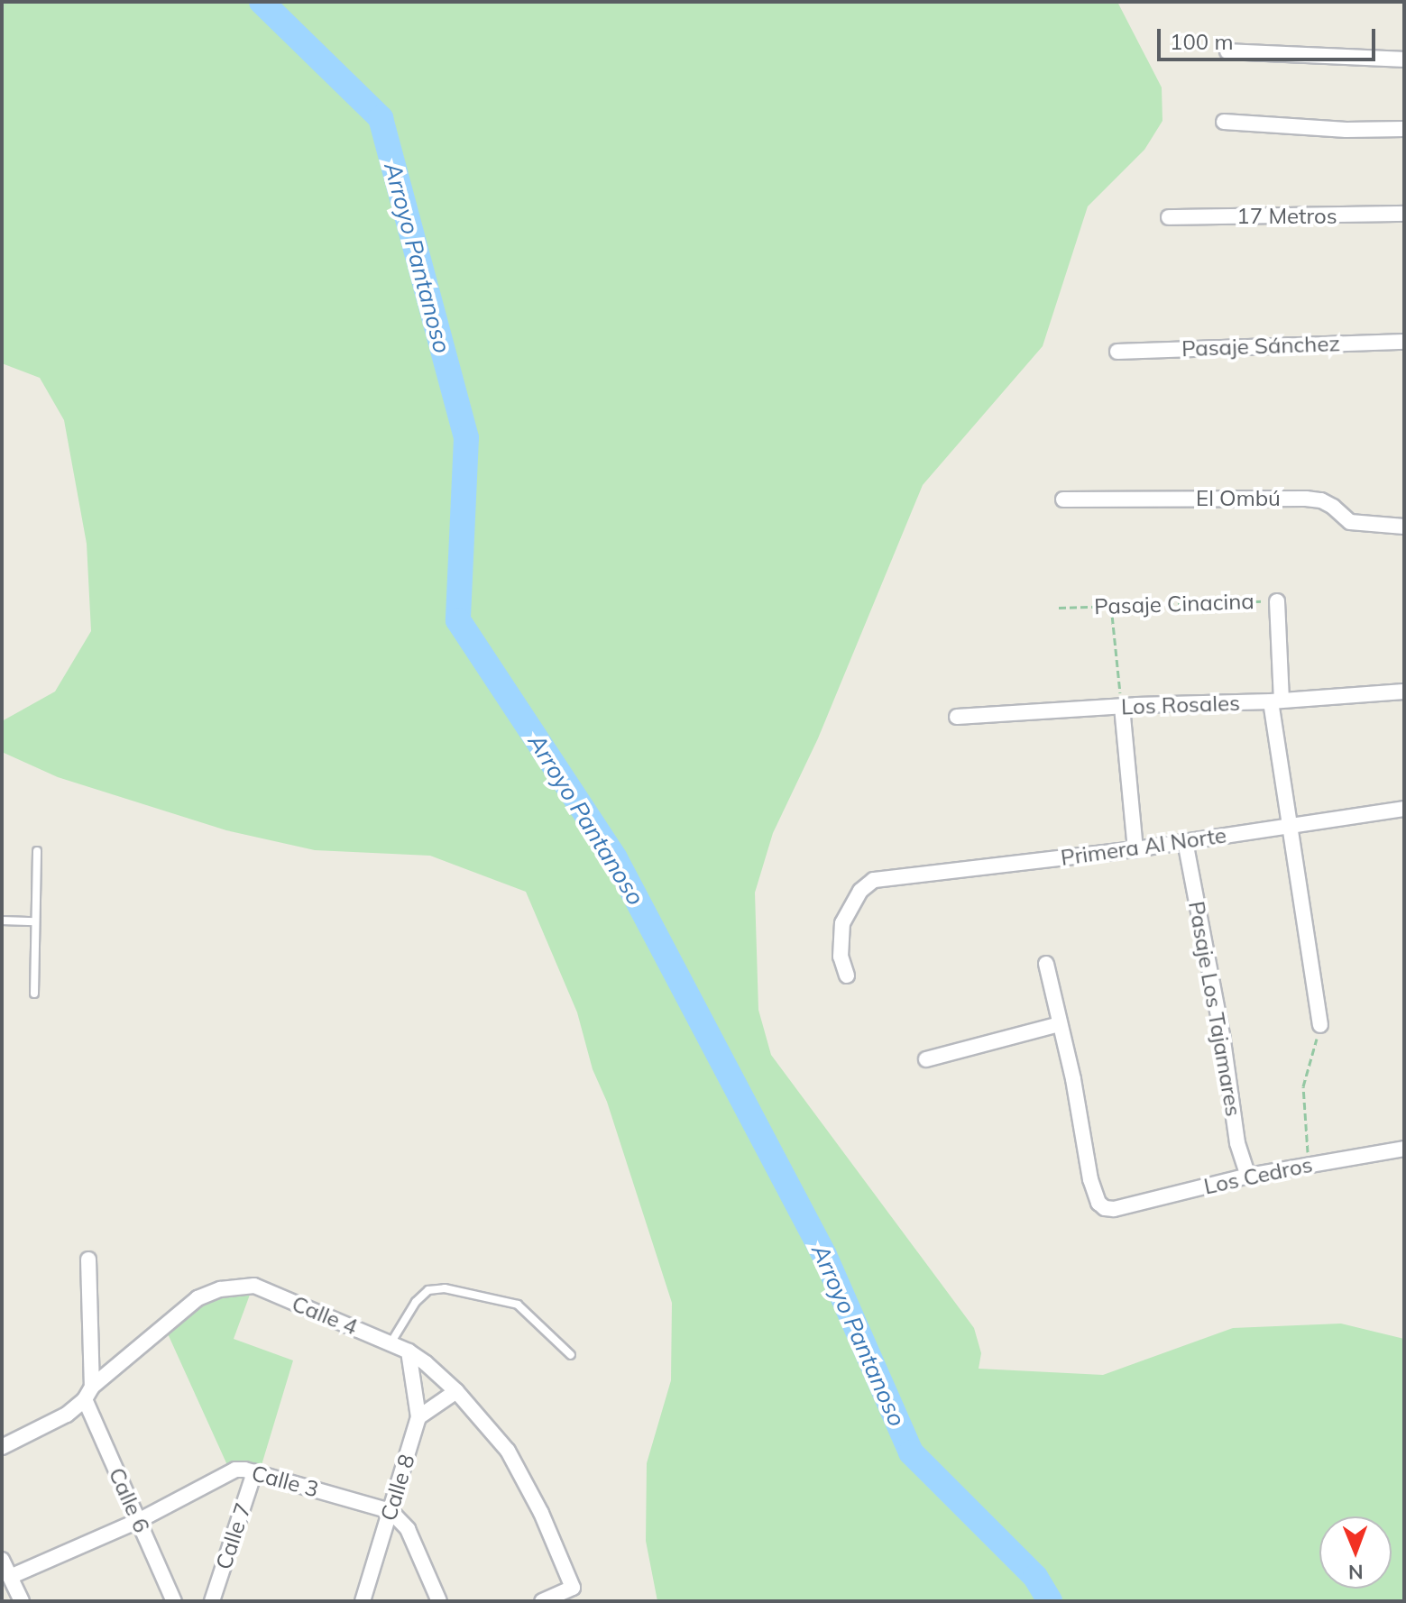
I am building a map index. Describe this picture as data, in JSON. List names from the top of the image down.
{
  "streets": {
    "street": [
      "17 Metros",
      "Pasaje Sánchez",
      "El Ombú",
      "Pasaje Cinacina",
      "Los Rosales",
      "Primera Al Norte",
      "Pasaje Los Tajamares",
      "Los Cedros",
      "Calle 4",
      "Calle 3",
      "Calle 8",
      "Calle 6",
      "Calle 7"
    ]
  },
  "crossings": [
    ["Pasaje Cinacina", "Los Rosales"],
    ["Pasaje Cinacina", "Primera Al Norte"],
    ["Primera Al Norte", "Pasaje Los Tajamares"],
    ["Pasaje Los Tajamares", "Los Cedros"],
    ["Calle 4", "Calle 6"],
    ["Calle 3", "Calle 8"],
    ["Calle 3", "Calle 6"],
    ["Calle 3", "Calle 7"]
  ],
  "water": ["Arroyo Pantanoso"],
  "scale_bar": "100 m",
  "north": "bottom"
}
